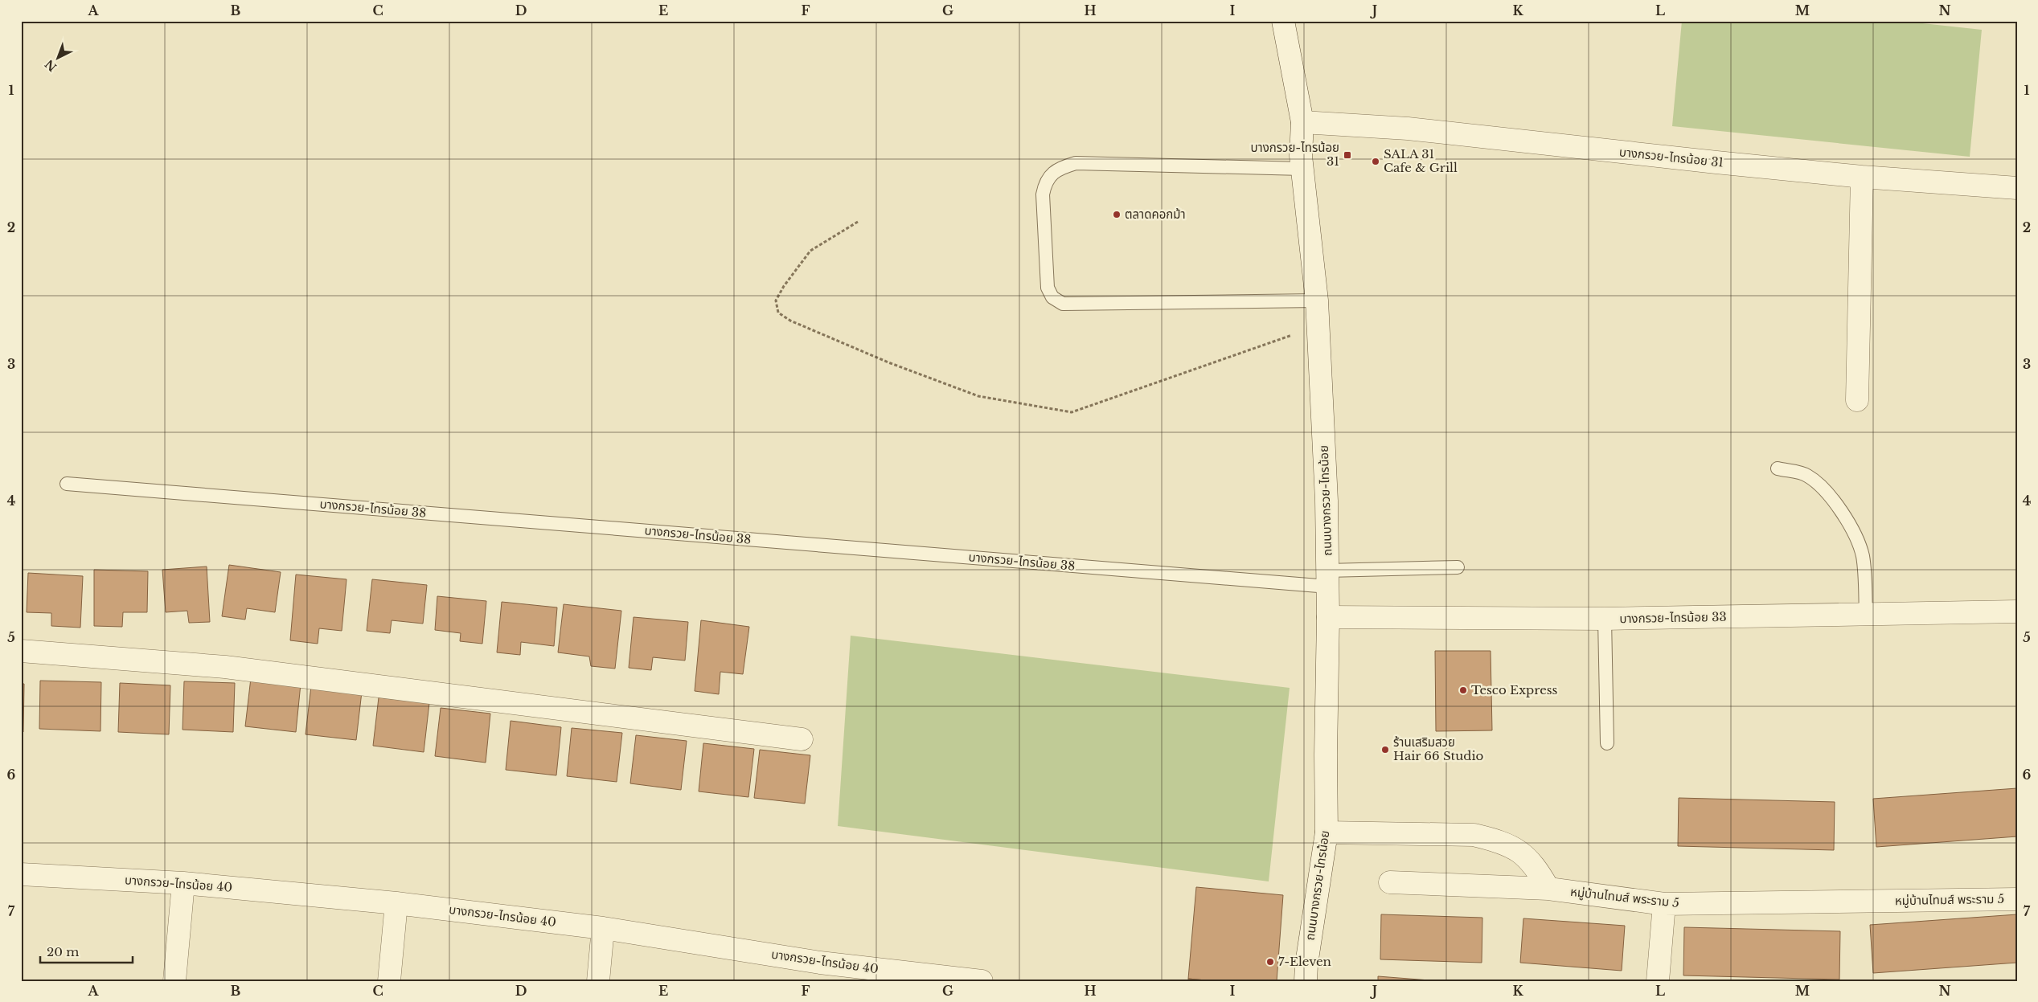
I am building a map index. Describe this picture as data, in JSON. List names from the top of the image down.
{
  "streets": {
    "street": [
      "บางกรวย-ไทรน้อย 31",
      "ถนนบางกรวย-ไทรน้อย",
      "บางกรวย-ไทรน้อย 33",
      "บางกรวย-ไทรน้อย 40",
      "หมู่บ้านไทมส์ พระราม 5"
    ],
    "lane": ["บางกรวย-ไทรน้อย 38"]
  },
  "crossings": [
    ["บางกรวย-ไทรน้อย 31", "ถนนบางกรวย-ไทรน้อย"],
    ["ถนนบางกรวย-ไทรน้อย", "บางกรวย-ไทรน้อย 38"],
    ["ถนนบางกรวย-ไทรน้อย", "บางกรวย-ไทรน้อย 33"]
  ],
  "places": {
    "transit": ["บางกรวย-ไทรน้อย 31"],
    "other": [
      "SALA 31 Cafe & Grill",
      "ตลาดคอกม้า",
      "Tesco Express",
      "ร้านเสริมสวย Hair 66 Studio",
      "7-Eleven"
    ]
  },
  "scale_bar": "20 m",
  "north": "bottom left",
  "grid": {
    "columns": [
      "A",
      "B",
      "C",
      "D",
      "E",
      "F",
      "G",
      "H",
      "I",
      "J",
      "K",
      "L",
      "M",
      "N"
    ],
    "rows": [
      "1",
      "2",
      "3",
      "4",
      "5",
      "6",
      "7"
    ]
  }
}
